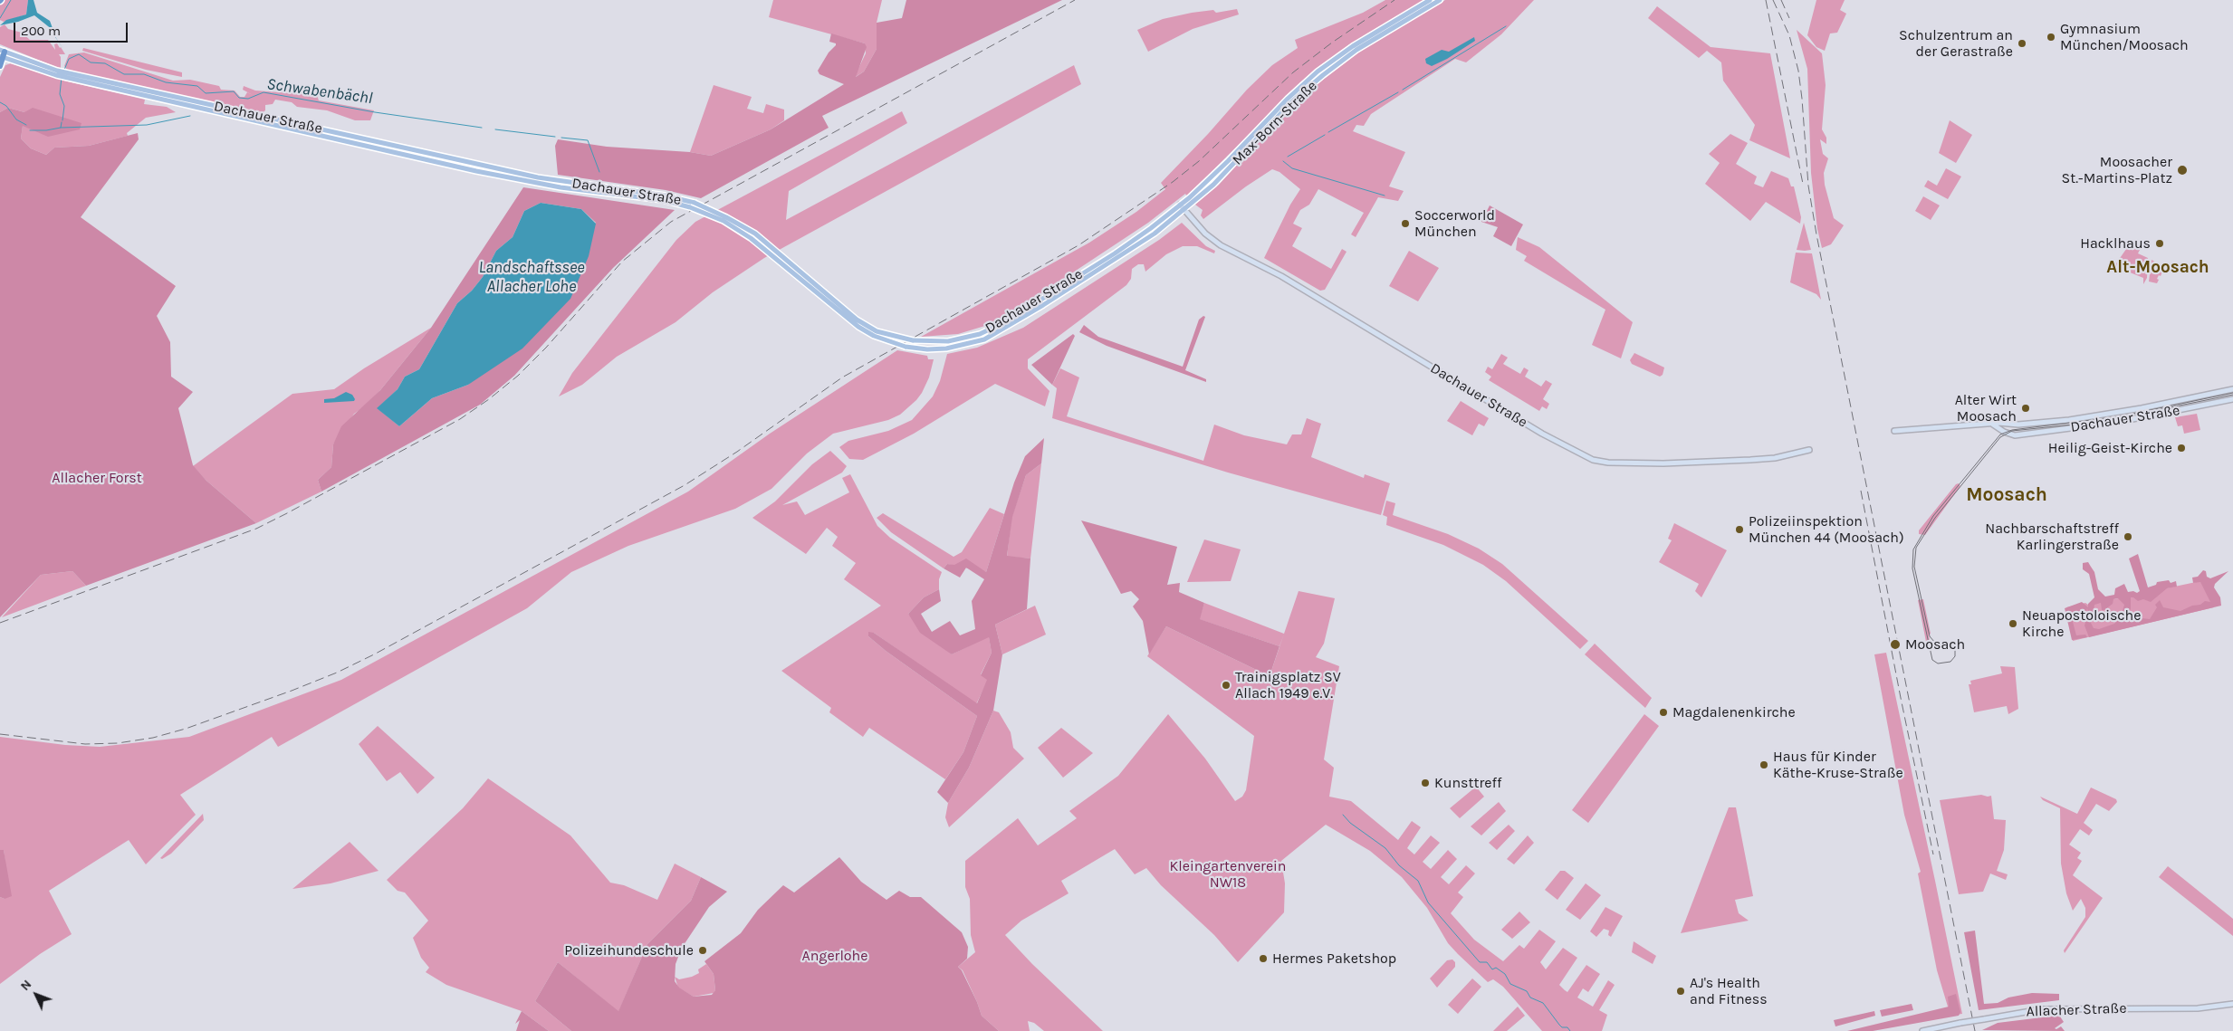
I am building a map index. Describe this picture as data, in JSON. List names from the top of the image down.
{
  "streets": {
    "main road": ["Dachauer Straße", "Max-Born-Straße", "Allacher Straße"]
  },
  "crossings": [
    ["Dachauer Straße", "Max-Born-Straße"]
  ],
  "districts": ["Alt-Moosach", "Moosach"],
  "water": ["Schwabenbächl", "Landschaftssee Allacher Lohe"],
  "parks": ["Allacher Forst", "Kleingartenverein NW18", "Angerlohe"],
  "places": [
    "Gymnasium München/Moosach",
    "Schulzentrum an der Gerastraße",
    "Moosacher St.-Martins-Platz",
    "Soccerworld München",
    "Hacklhaus",
    "Alter Wirt Moosach",
    "Heilig-Geist-Kirche",
    "Polizeiinspektion München 44 (Moosach)",
    "Nachbarschaftstreff Karlingerstraße",
    "Neuapostoloische Kirche",
    "Moosach",
    "Trainigsplatz SV Allach 1949 e.V.",
    "Magdalenenkirche",
    "Haus für Kinder Käthe-Kruse-Straße",
    "Kunsttreff",
    "Polizeihundeschule",
    "Hermes Paketshop",
    "AJ's Health and Fitness"
  ],
  "scale_bar": "200 m",
  "north": "top left"
}
